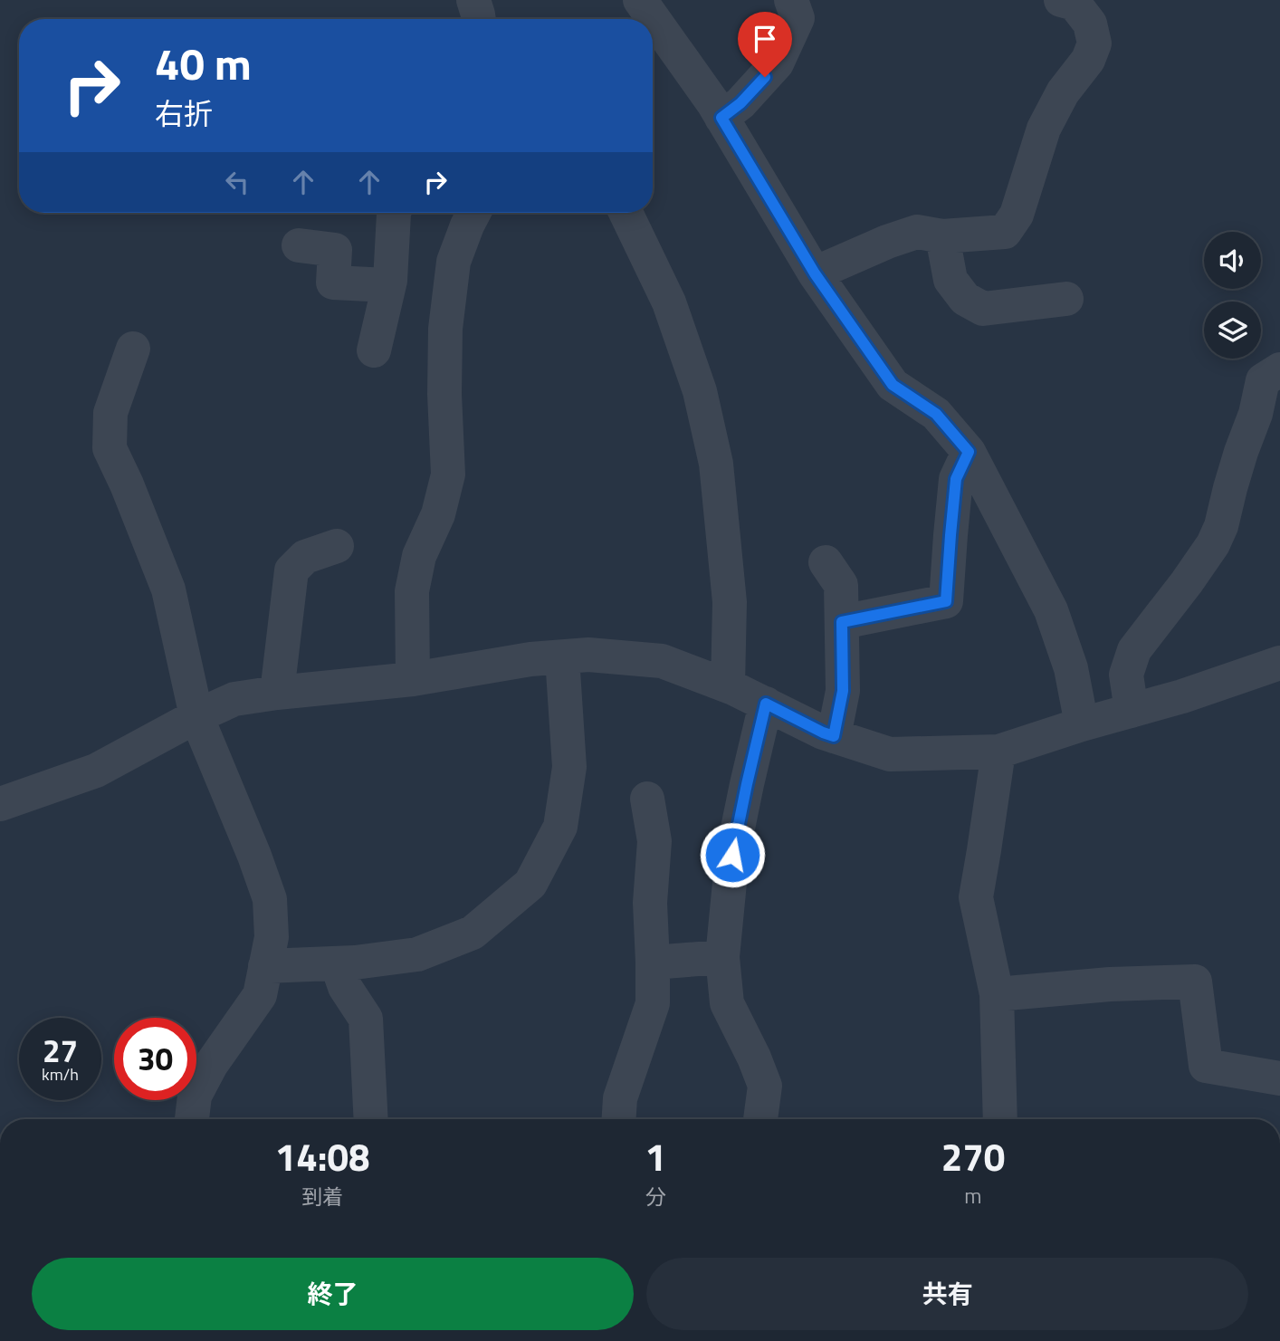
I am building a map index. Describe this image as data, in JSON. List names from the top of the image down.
{
  "page": {
    "turn": ["40 m", "右折"],
    "speed": "27 km/h",
    "limit": "30",
    "eta": [
      "14:08",
      "到着",
      "1",
      "分",
      "270",
      "m"
    ],
    "buttons": ["終了", "共有"]
  }
}
